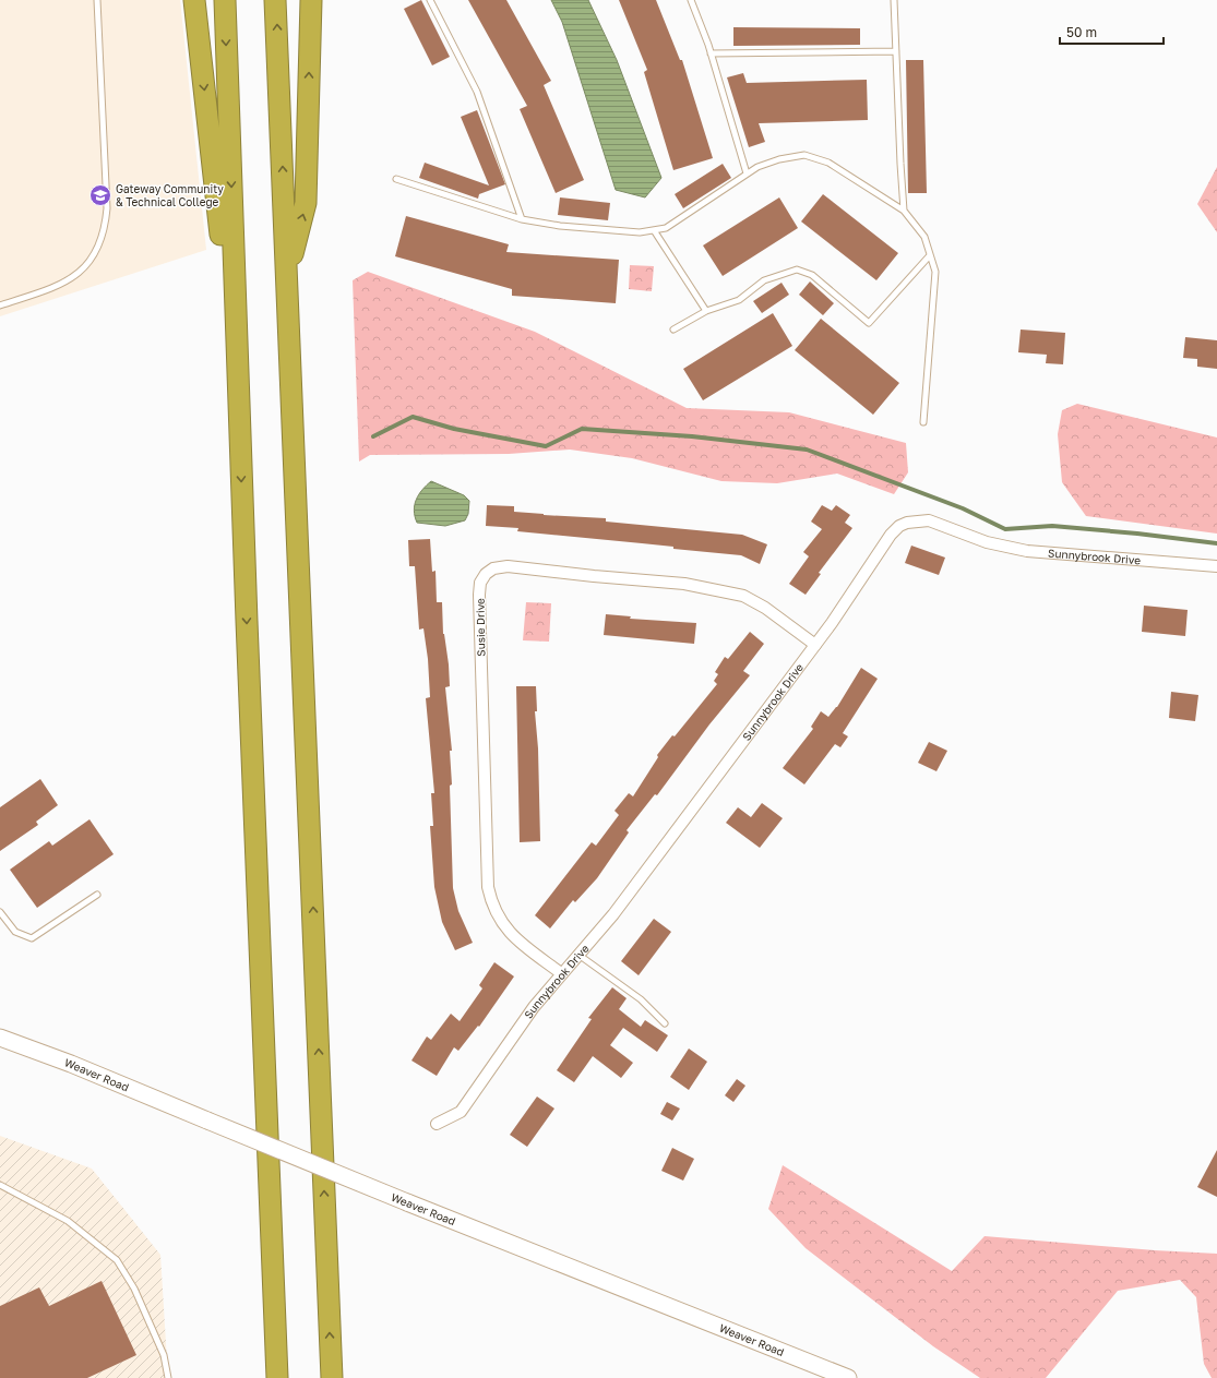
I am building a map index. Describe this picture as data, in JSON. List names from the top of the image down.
{
  "streets": {
    "main road": ["Weaver Road"],
    "street": ["Sunnybrook Drive", "Susie Drive"]
  },
  "crossings": [
    ["Sunnybrook Drive", "Susie Drive"]
  ],
  "places": {
    "school or university": ["Gateway Community & Technical College"]
  },
  "scale_bar": "50 m"
}
